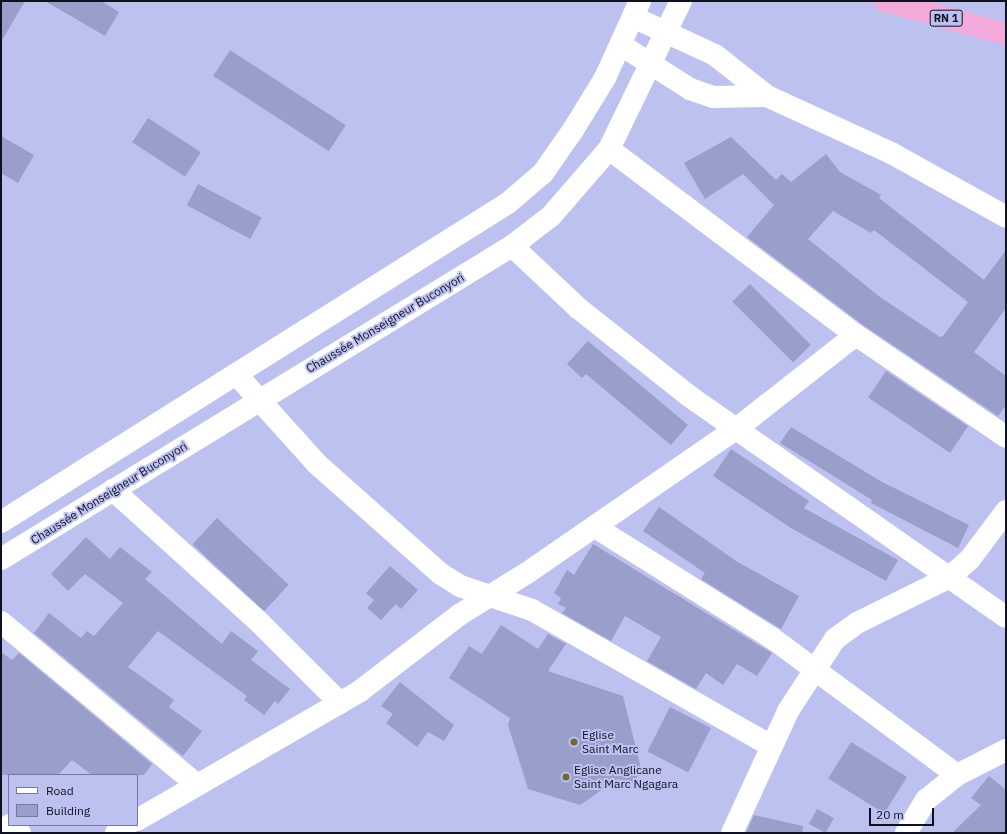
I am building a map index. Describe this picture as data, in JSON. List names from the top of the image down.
{
  "streets": {
    "highway": ["RN 1"],
    "street": ["Chaussée Monseigneur Buconyori"]
  },
  "places": ["Eglise Saint Marc", "Eglise Anglicane Saint Marc Ngagara"],
  "legend": ["Road", "Building"],
  "scale_bar": "20 m"
}
